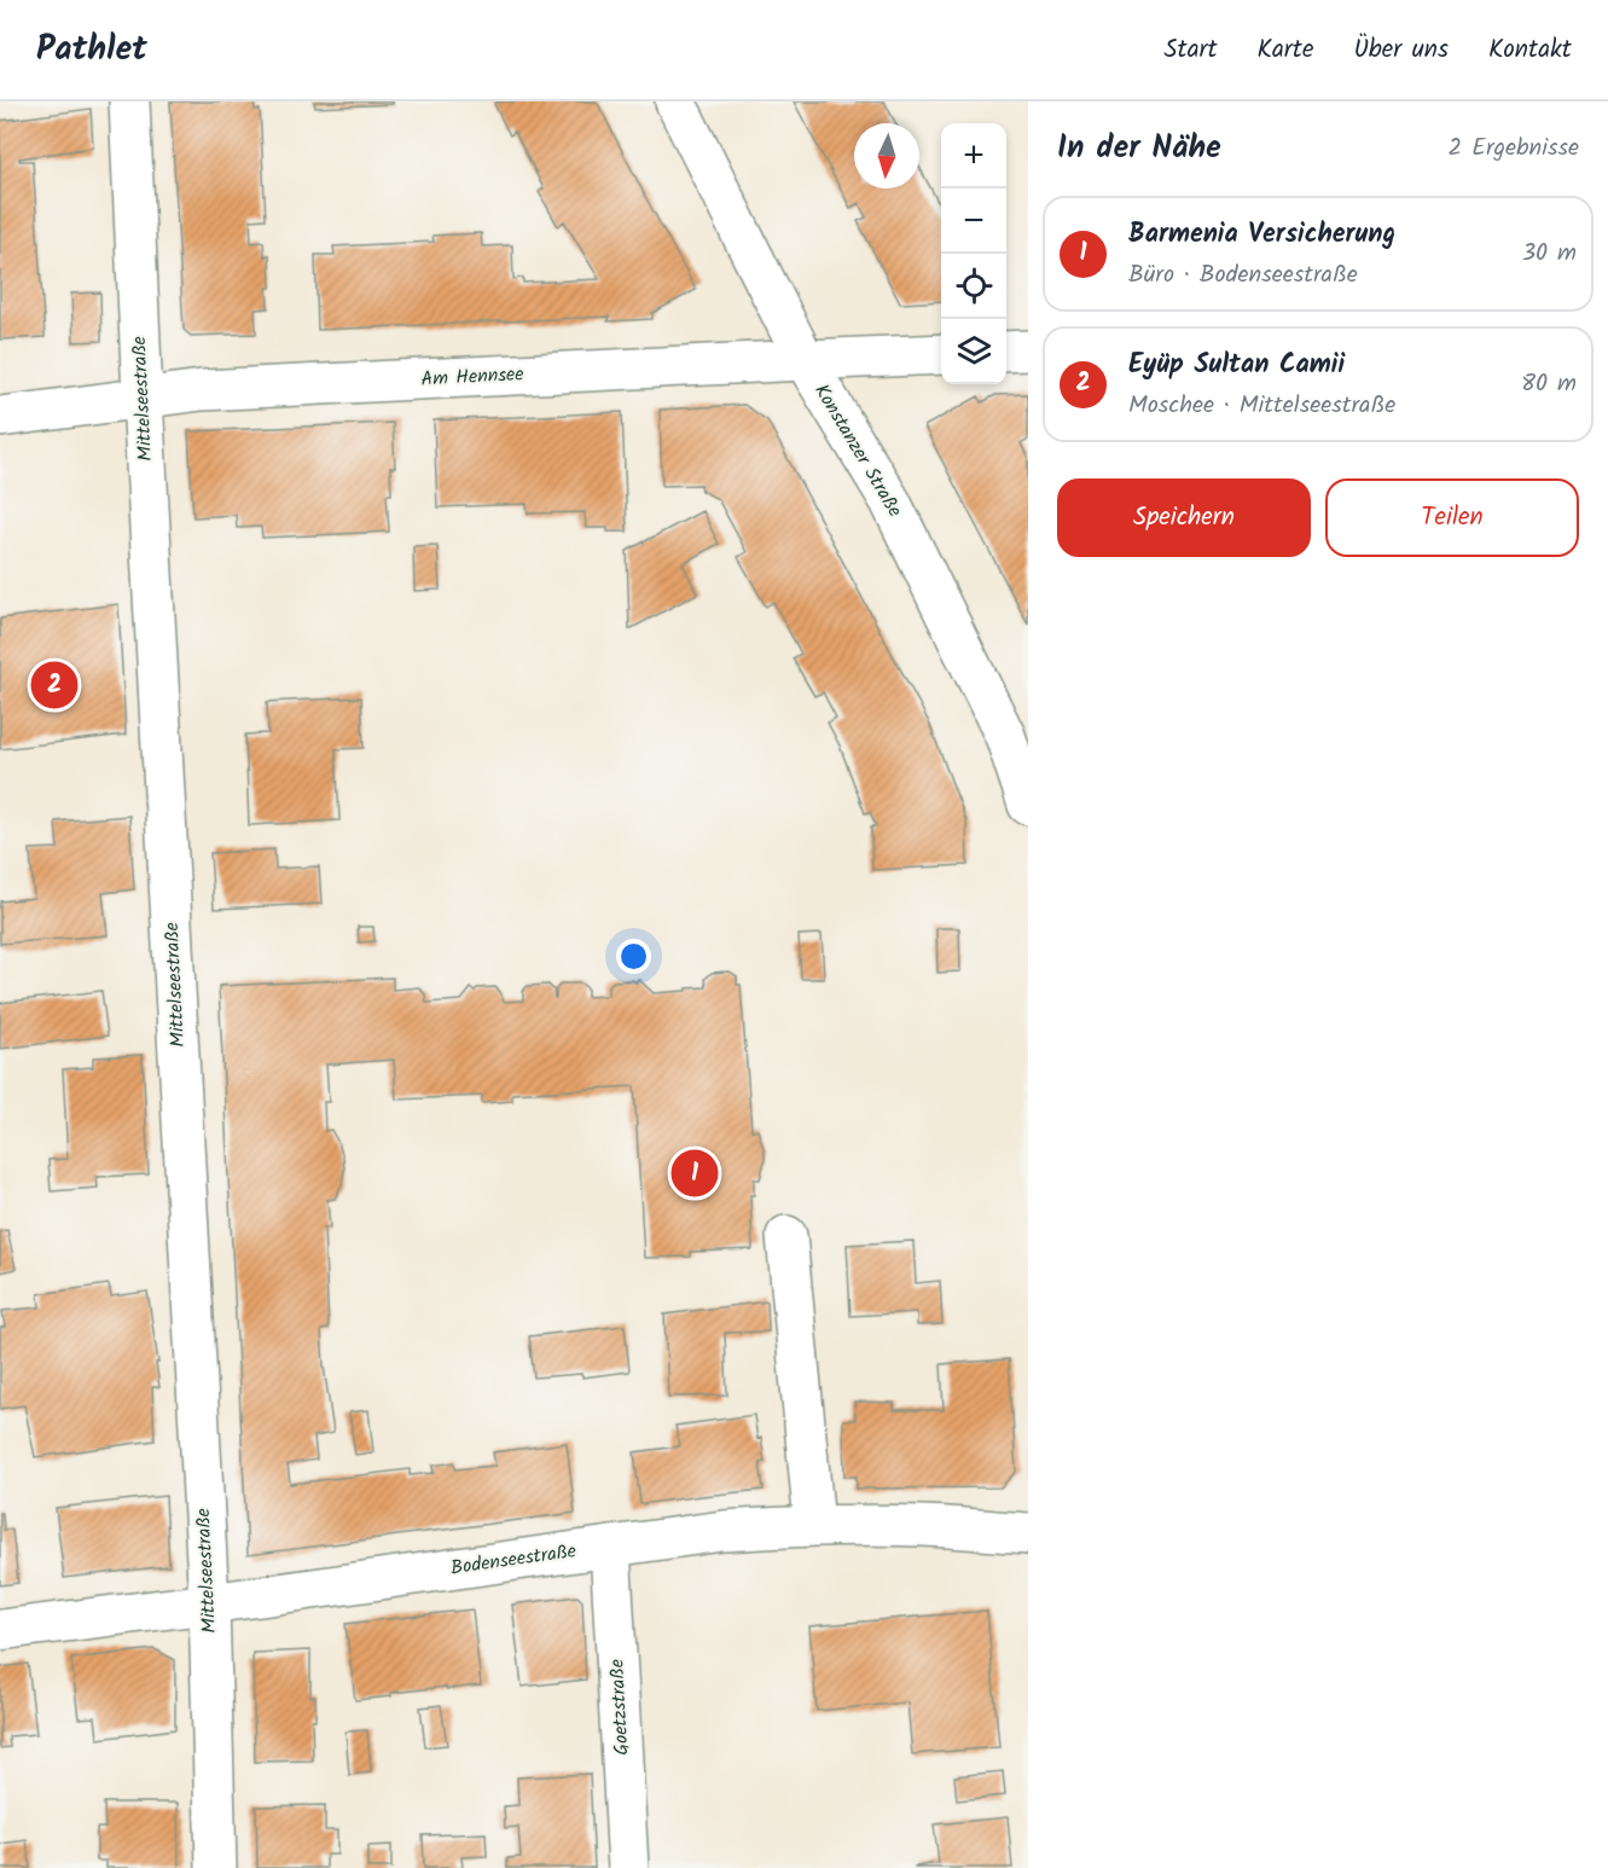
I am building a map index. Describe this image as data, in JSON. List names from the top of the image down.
{
  "streets": {
    "street": [
      "Am Hennsee",
      "Mittelseestraße",
      "Konstanzer Straße",
      "Bodenseestraße",
      "Goetzstraße"
    ]
  },
  "crossings": [
    ["Am Hennsee", "Mittelseestraße"],
    ["Am Hennsee", "Konstanzer Straße"],
    ["Mittelseestraße", "Bodenseestraße"],
    ["Bodenseestraße", "Goetzstraße"]
  ],
  "north": "bottom",
  "page": {
    "header": "Pathlet",
    "nav": [
      "Start",
      "Karte",
      "Über uns",
      "Kontakt"
    ],
    "heading": ["In der Nähe", "2 Ergebnisse"],
    "map_buttons": ["+", "−"],
    "list": [
      {
        "mark": "1",
        "name": "Barmenia Versicherung",
        "note": "Büro · Bodenseestraße",
        "value": "30 m"
      },
      {
        "mark": "2",
        "name": "Eyüp Sultan Camii",
        "note": "Moschee · Mittelseestraße",
        "value": "80 m"
      }
    ],
    "buttons": ["Speichern", "Teilen"],
    "pins": ["2", "1"]
  }
}
